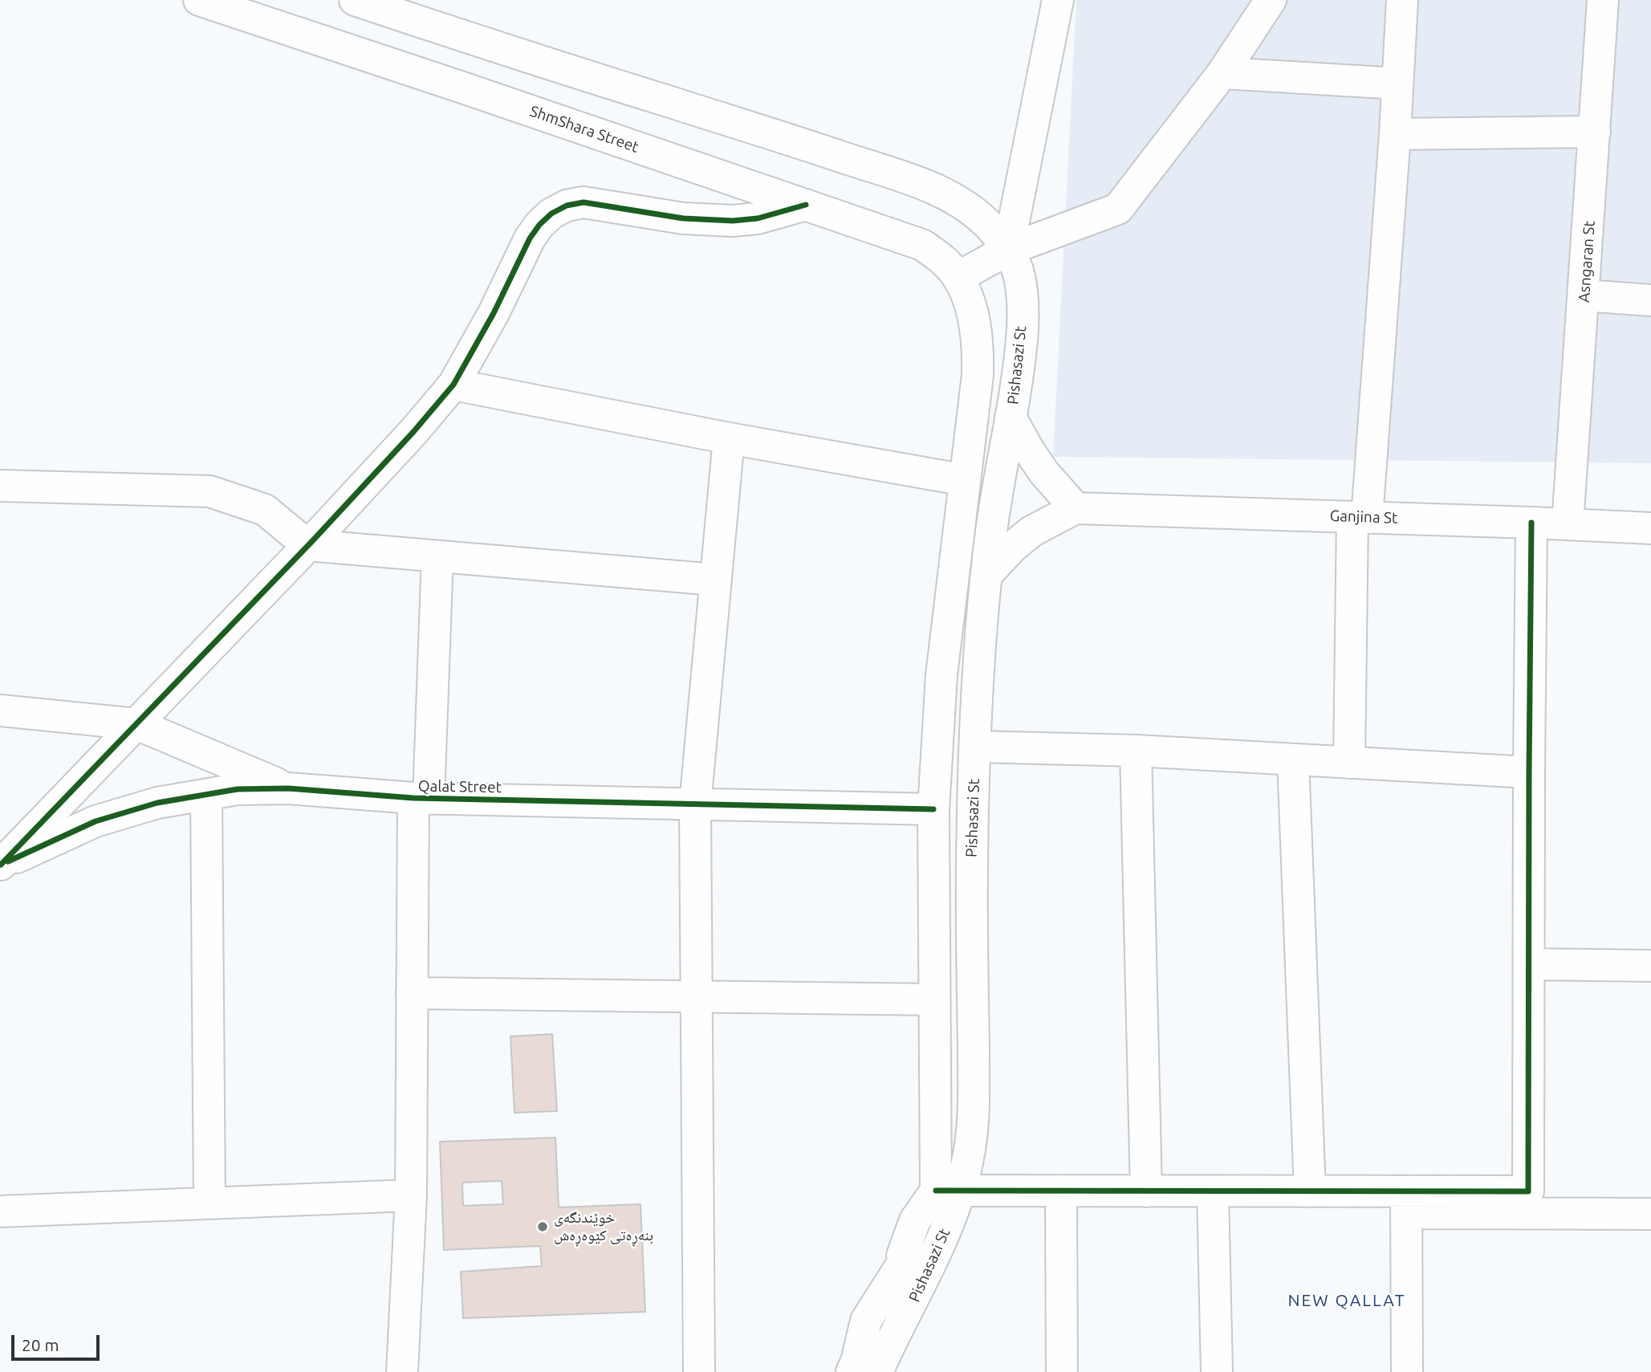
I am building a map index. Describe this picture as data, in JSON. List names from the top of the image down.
{
  "streets": {
    "street": [
      "ShmShara Street",
      "Asngaran St",
      "Pishasazi St",
      "Ganjina St",
      "Qalat Street"
    ]
  },
  "crossings": [
    ["ShmShara Street", "Pishasazi St"],
    ["Asngaran St", "Ganjina St"],
    ["Pishasazi St", "Qalat Street"]
  ],
  "districts": ["NEW QALLAT"],
  "places": ["خوێندنگەی بنەڕەتی کێوەڕەش"],
  "scale_bar": "20 m"
}
